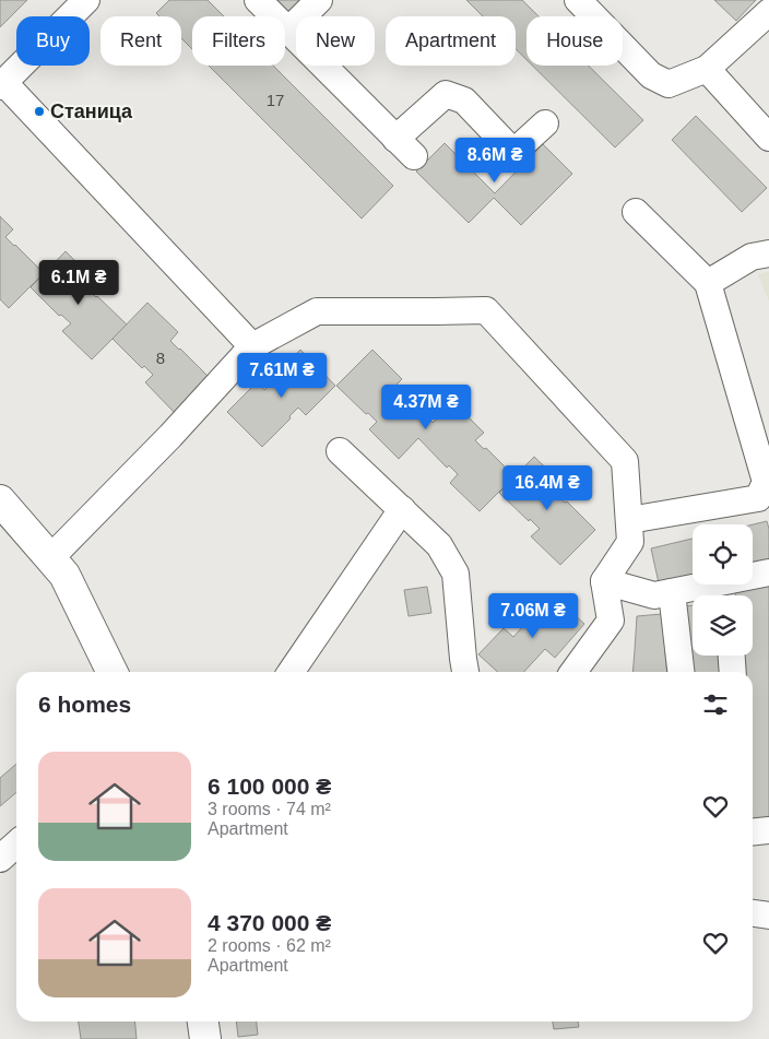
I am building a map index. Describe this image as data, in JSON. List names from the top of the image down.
{
  "places": ["Станица"],
  "house_numbers": ["17", "8"],
  "page": {
    "chip": [
      "Buy",
      "Rent",
      "Filters",
      "New",
      "Apartment",
      "House"
    ],
    "price": [
      "8.6M ₴",
      "6.1M ₴",
      "7.61M ₴",
      "4.37M ₴",
      "16.4M ₴",
      "7.06M ₴"
    ],
    "heading": "6 homes",
    "list": [
      {
        "name": "6 100 000 ₴",
        "note": "3 rooms · 74 m² · Apartment"
      },
      {
        "name": "4 370 000 ₴",
        "note": "2 rooms · 62 m² · Apartment"
      }
    ]
  }
}
